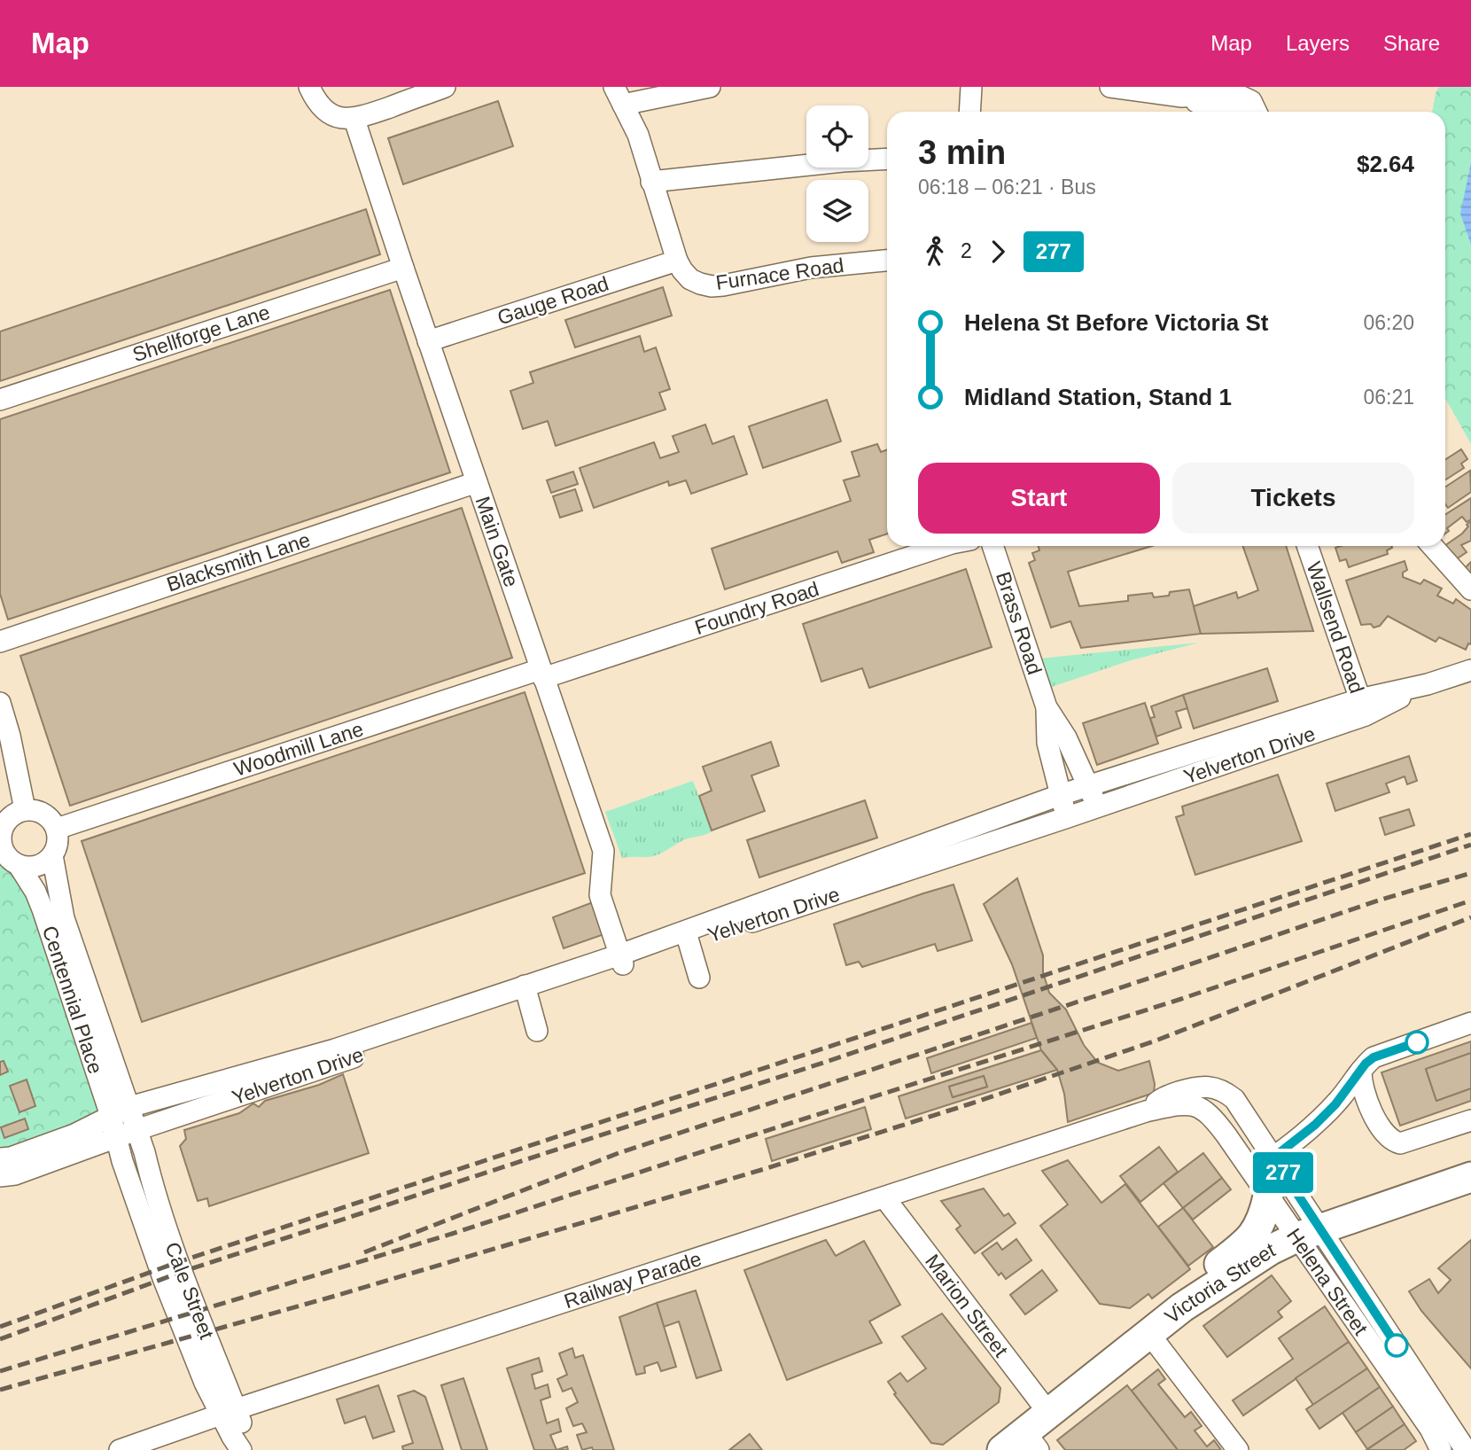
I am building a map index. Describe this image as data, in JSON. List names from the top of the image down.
{
  "streets": {
    "highway": ["Victoria Street"],
    "street": [
      "Furnace Road",
      "Gauge Road",
      "Shellforge Lane",
      "Main Gate",
      "Blacksmith Lane",
      "Foundry Road",
      "Brass Road",
      "Wallsend Road",
      "Woodmill Lane",
      "Yelverton Drive",
      "Centennial Place",
      "Railway Parade",
      "Helena Street",
      "Cale Street",
      "Marion Street"
    ]
  },
  "crossings": [
    ["Furnace Road", "Gauge Road"],
    ["Gauge Road", "Main Gate"],
    ["Shellforge Lane", "Main Gate"],
    ["Main Gate", "Blacksmith Lane"],
    ["Main Gate", "Foundry Road"],
    ["Main Gate", "Woodmill Lane"],
    ["Main Gate", "Yelverton Drive"],
    ["Foundry Road", "Woodmill Lane"],
    ["Brass Road", "Yelverton Drive"],
    ["Wallsend Road", "Yelverton Drive"],
    ["Woodmill Lane", "Centennial Place"],
    ["Yelverton Drive", "Centennial Place"],
    ["Yelverton Drive", "Cale Street"],
    ["Centennial Place", "Cale Street"],
    ["Railway Parade", "Helena Street"],
    ["Railway Parade", "Cale Street"],
    ["Railway Parade", "Marion Street"],
    ["Helena Street", "Victoria Street"],
    ["Victoria Street", "Marion Street"]
  ],
  "lines": ["bus line 277"],
  "page": {
    "header": "Map",
    "nav": ["Map", "Layers", "Share"],
    "on_map": "277",
    "heading": ["3 min", "06:18 – 06:21 · Bus", "$2.64"],
    "legs": ["2", "277"],
    "list": [
      {
        "name": "Helena St Before Victoria St",
        "value": "06:20"
      },
      {
        "name": "Midland Station, Stand 1",
        "value": "06:21"
      }
    ],
    "buttons": ["Start", "Tickets"]
  }
}
